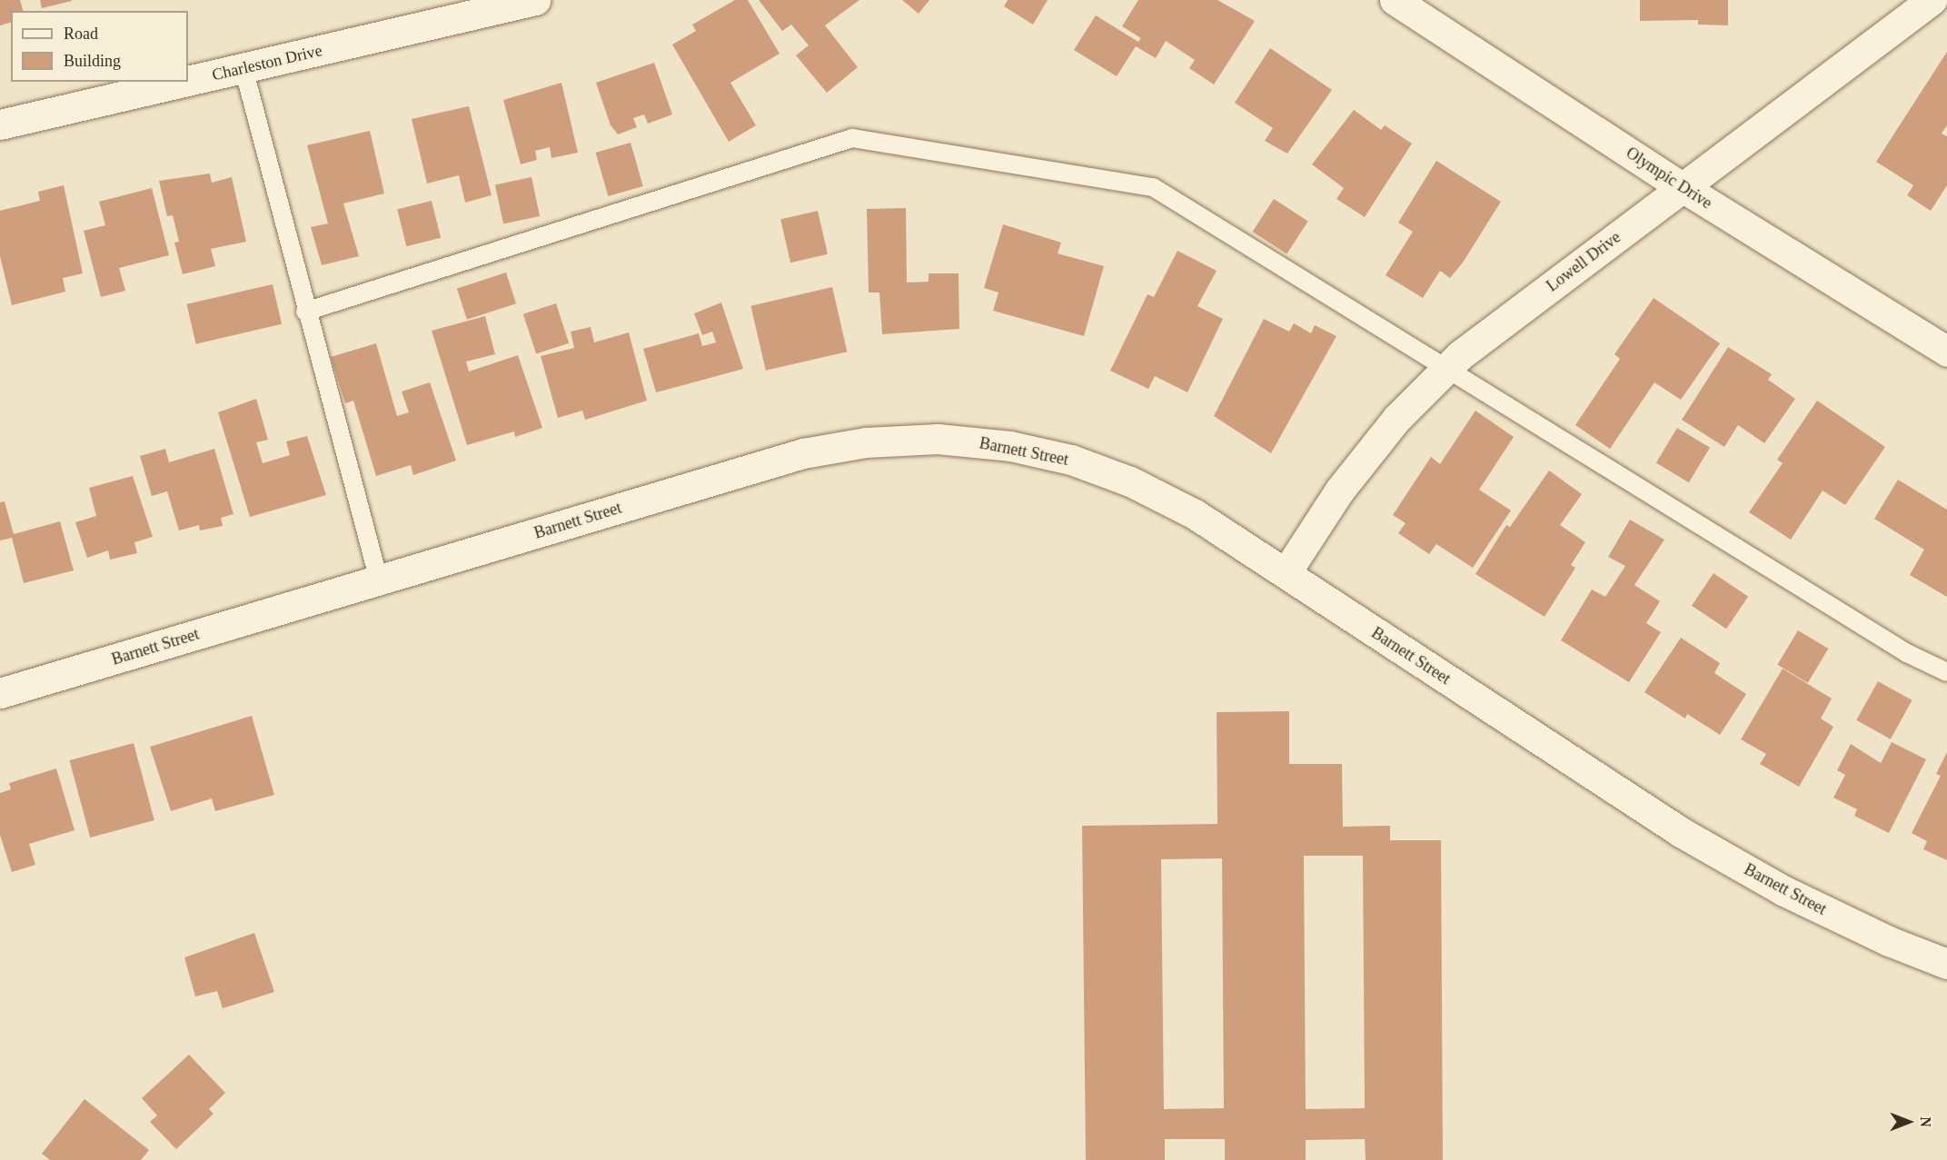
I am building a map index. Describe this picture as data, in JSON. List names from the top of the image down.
{
  "streets": {
    "street": [
      "Charleston Drive",
      "Olympic Drive",
      "Lowell Drive",
      "Barnett Street"
    ]
  },
  "crossings": [
    ["Olympic Drive", "Lowell Drive"],
    ["Lowell Drive", "Barnett Street"]
  ],
  "legend": ["Road", "Building"],
  "north": "right"
}
